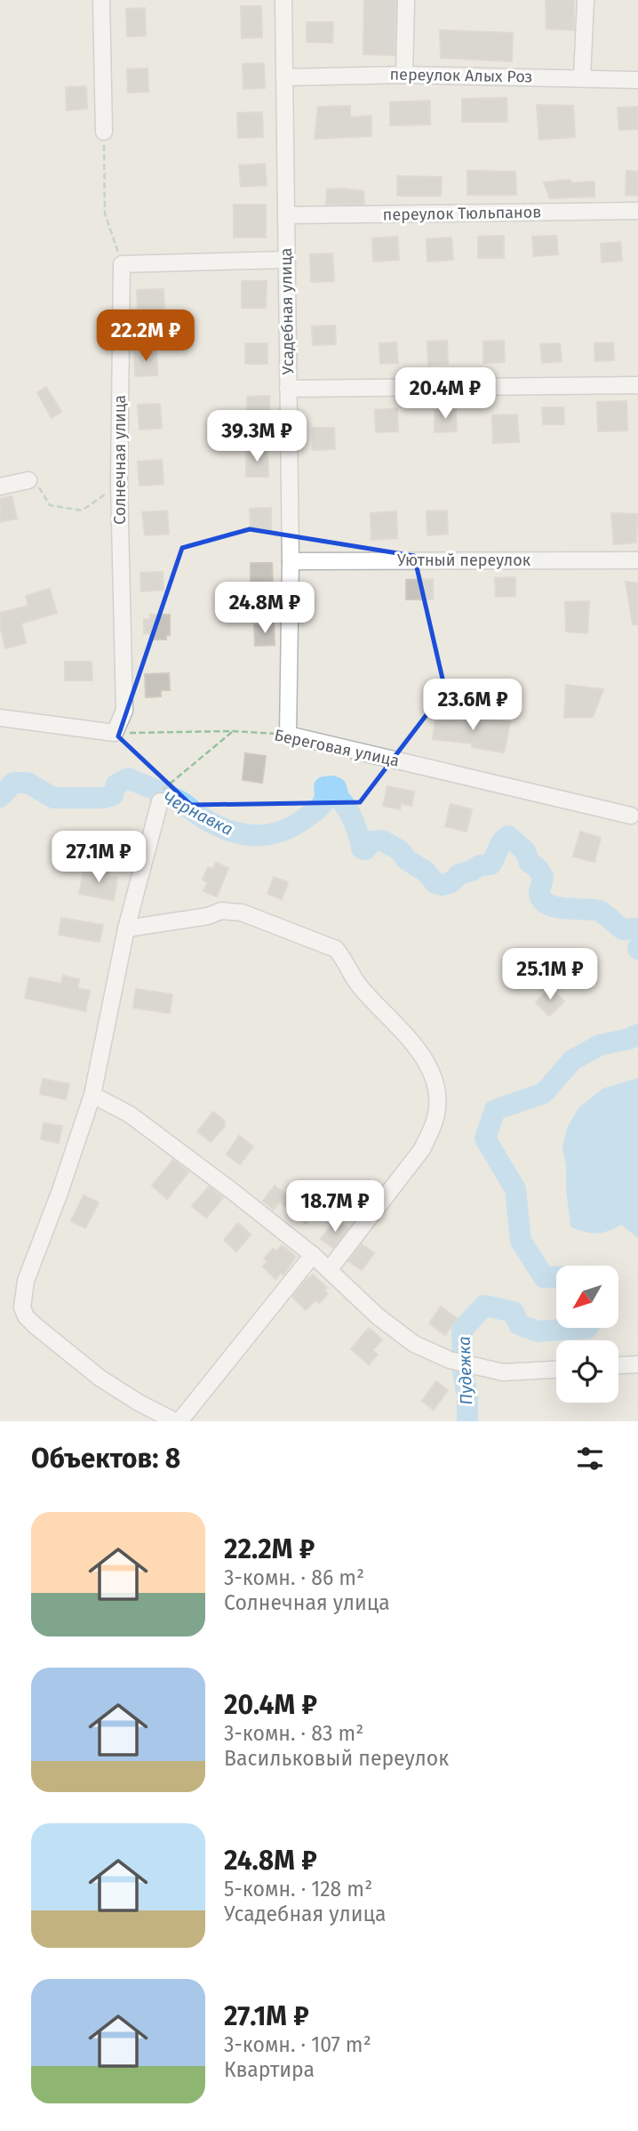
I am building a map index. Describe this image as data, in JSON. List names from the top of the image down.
{
  "streets": {
    "street": [
      "переулок Алых Роз",
      "переулок Тюльпанов",
      "Усадебная улица",
      "Солнечная улица",
      "Уютный переулок",
      "Береговая улица"
    ]
  },
  "crossings": [
    ["переулок Алых Роз", "Усадебная улица"],
    ["переулок Тюльпанов", "Усадебная улица"],
    ["Усадебная улица", "Уютный переулок"],
    ["Усадебная улица", "Береговая улица"],
    ["Солнечная улица", "Береговая улица"]
  ],
  "water": ["Чернавка", "Пудежка"],
  "north": "bottom left",
  "page": {
    "price": [
      "22.2M ₽",
      "20.4M ₽",
      "39.3M ₽",
      "24.8M ₽",
      "23.6M ₽",
      "27.1M ₽",
      "25.1M ₽",
      "18.7M ₽"
    ],
    "heading": "Объектов: 8",
    "list": [
      {
        "name": "22.2M ₽",
        "note": "3-комн. · 86 m² · Солнечная улица"
      },
      {
        "name": "20.4M ₽",
        "note": "3-комн. · 83 m² · Васильковый переулок"
      },
      {
        "name": "24.8M ₽",
        "note": "5-комн. · 128 m² · Усадебная улица"
      },
      {
        "name": "27.1M ₽",
        "note": "3-комн. · 107 m² · Квартира"
      }
    ]
  }
}
